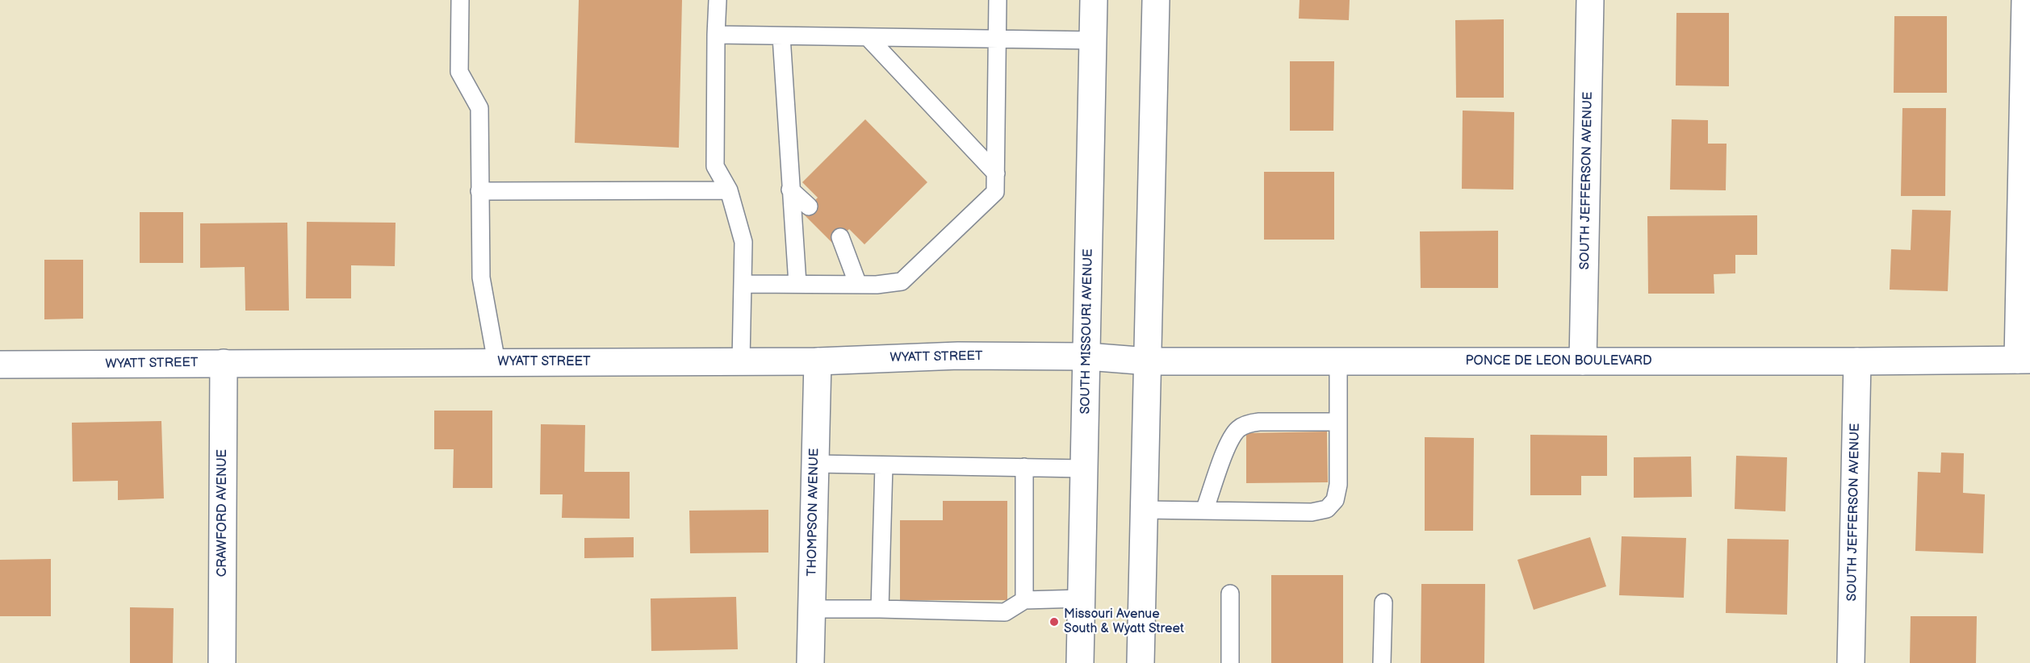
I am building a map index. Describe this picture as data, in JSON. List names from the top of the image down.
{
  "streets": {
    "street": [
      "SOUTH JEFFERSON AVENUE",
      "SOUTH MISSOURI AVENUE",
      "WYATT STREET",
      "PONCE DE LEON BOULEVARD",
      "THOMPSON AVENUE",
      "CRAWFORD AVENUE"
    ]
  },
  "crossings": [
    ["SOUTH JEFFERSON AVENUE", "PONCE DE LEON BOULEVARD"],
    ["SOUTH MISSOURI AVENUE", "WYATT STREET"],
    ["SOUTH MISSOURI AVENUE", "PONCE DE LEON BOULEVARD"],
    ["WYATT STREET", "PONCE DE LEON BOULEVARD"],
    ["WYATT STREET", "THOMPSON AVENUE"],
    ["WYATT STREET", "CRAWFORD AVENUE"]
  ],
  "places": ["Missouri Avenue South & Wyatt Street"]
}
